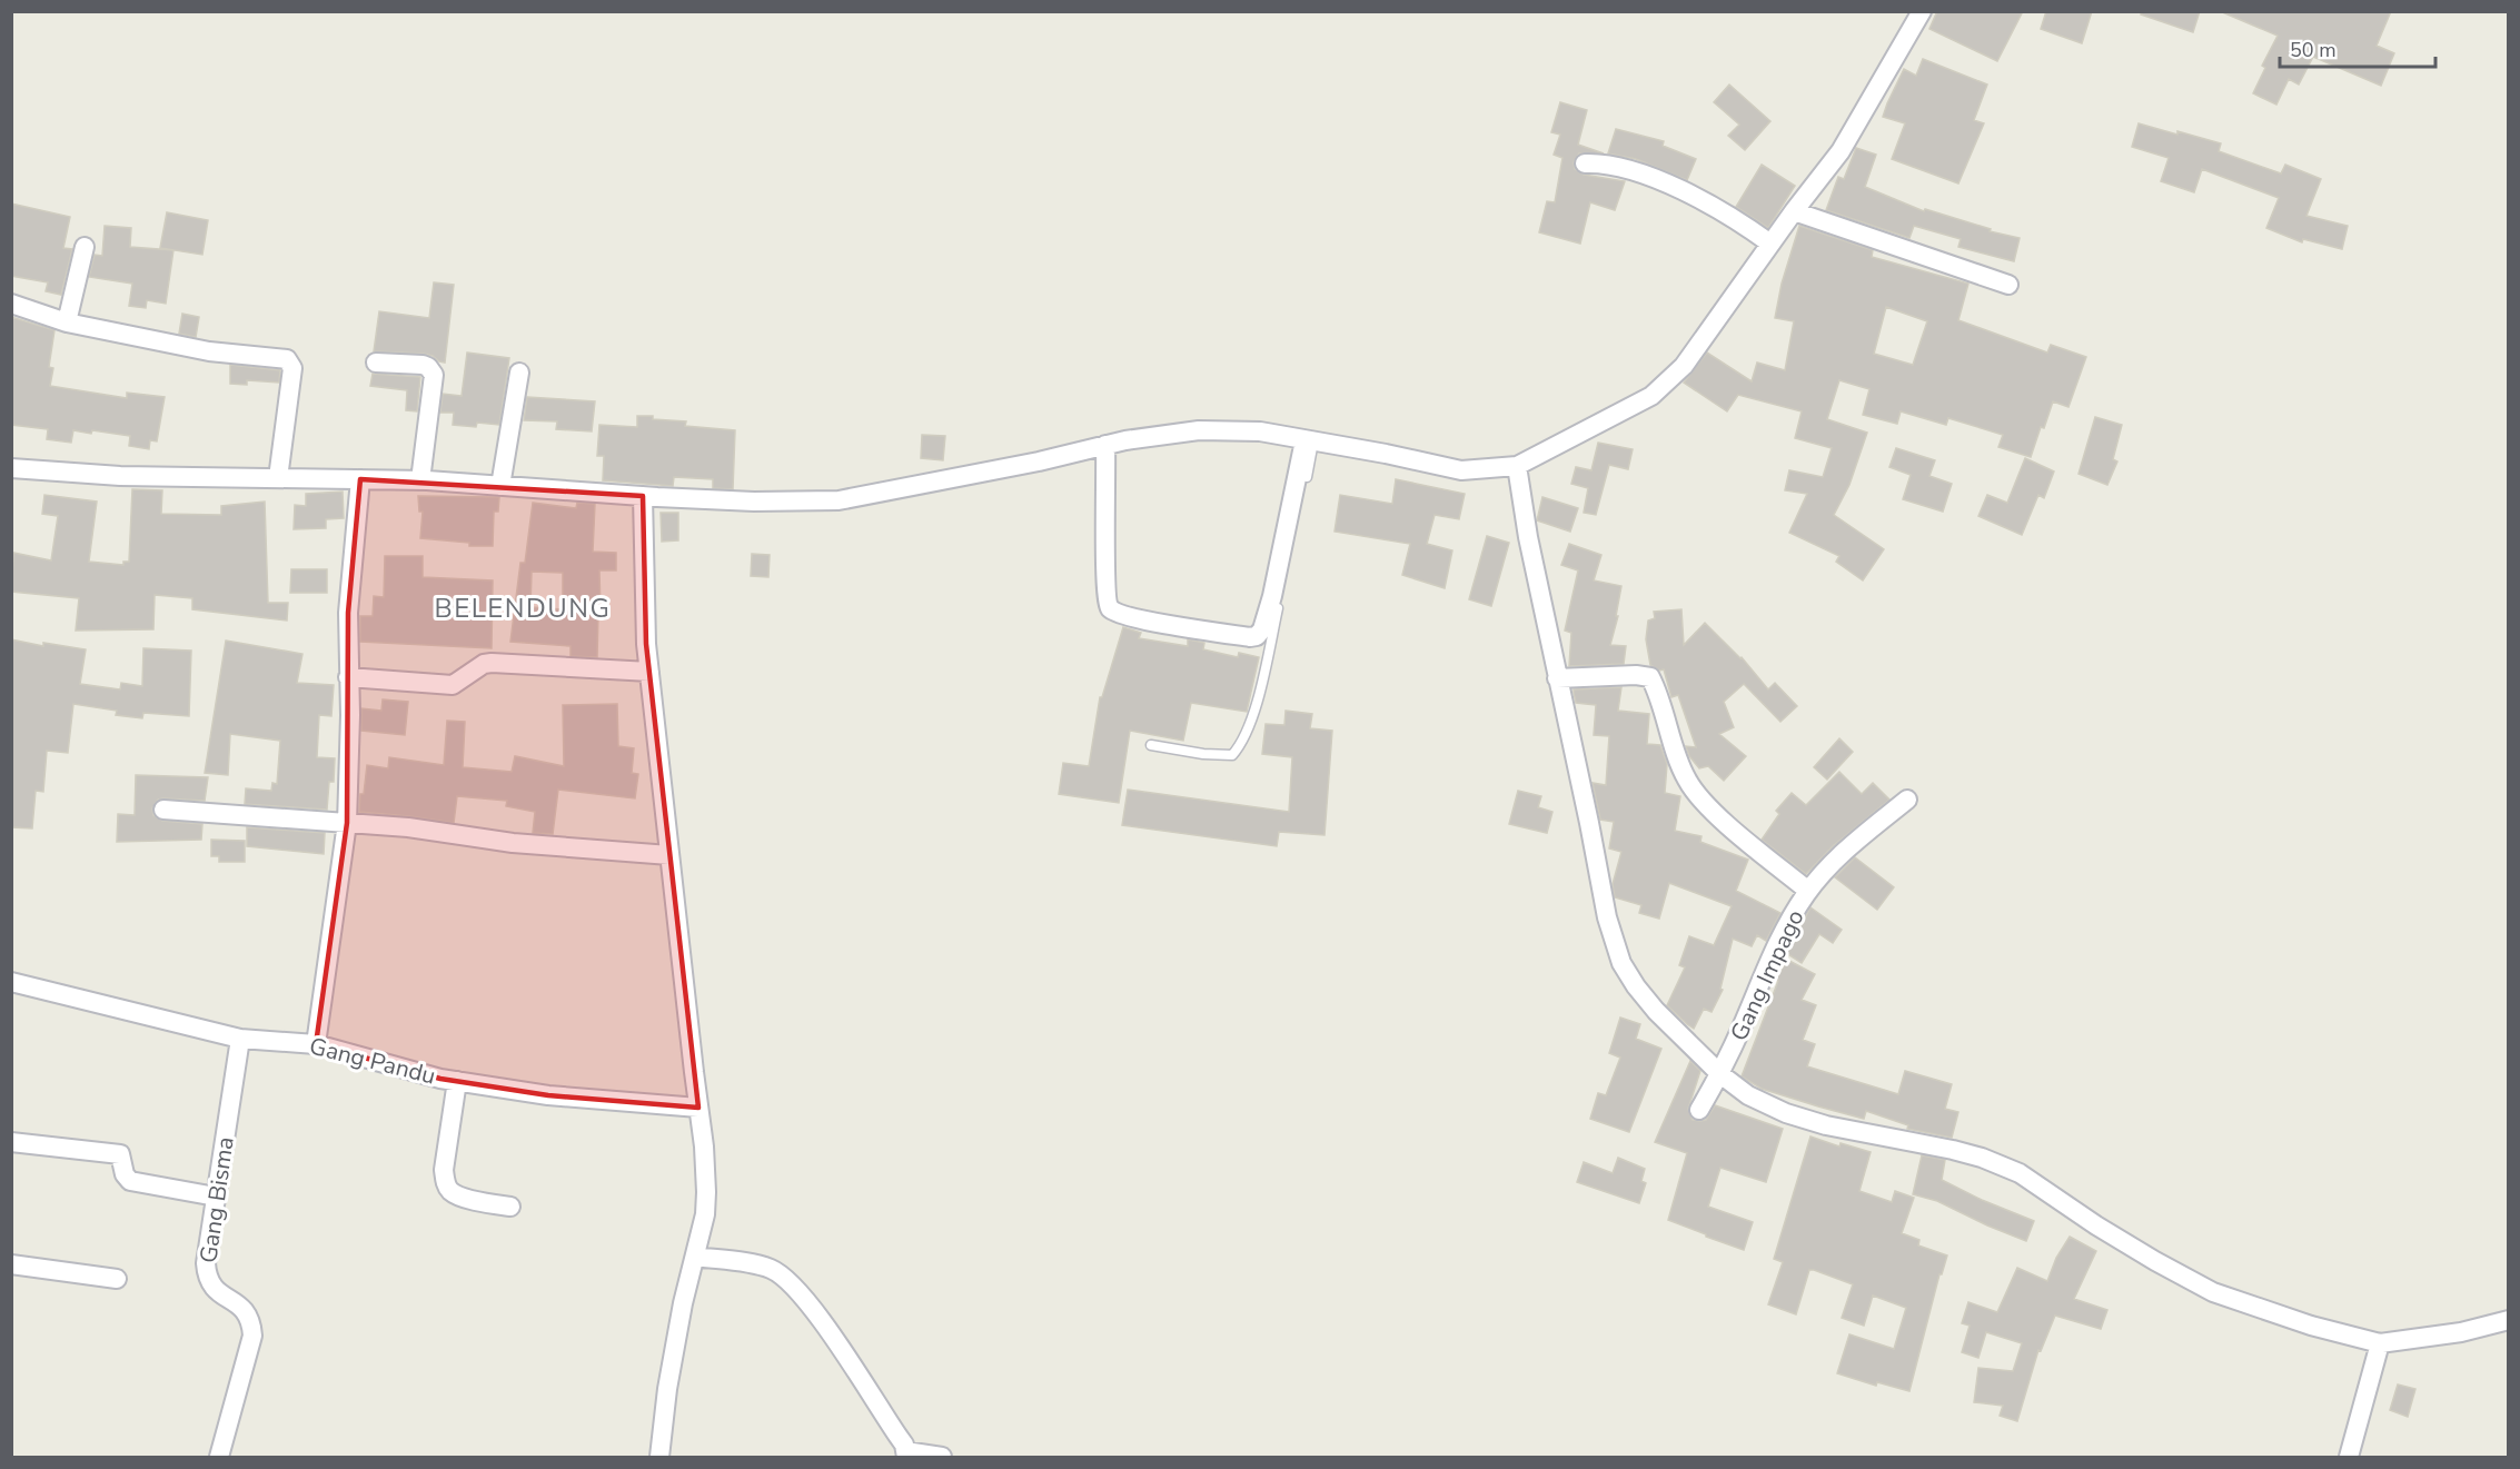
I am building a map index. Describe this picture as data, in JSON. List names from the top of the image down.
{
  "streets": {
    "street": ["Gang Impago", "Gang Pandu", "Gang Bisma"]
  },
  "crossings": [
    ["Gang Pandu", "Gang Bisma"]
  ],
  "districts": ["BELENDUNG"],
  "scale_bar": "50 m"
}
